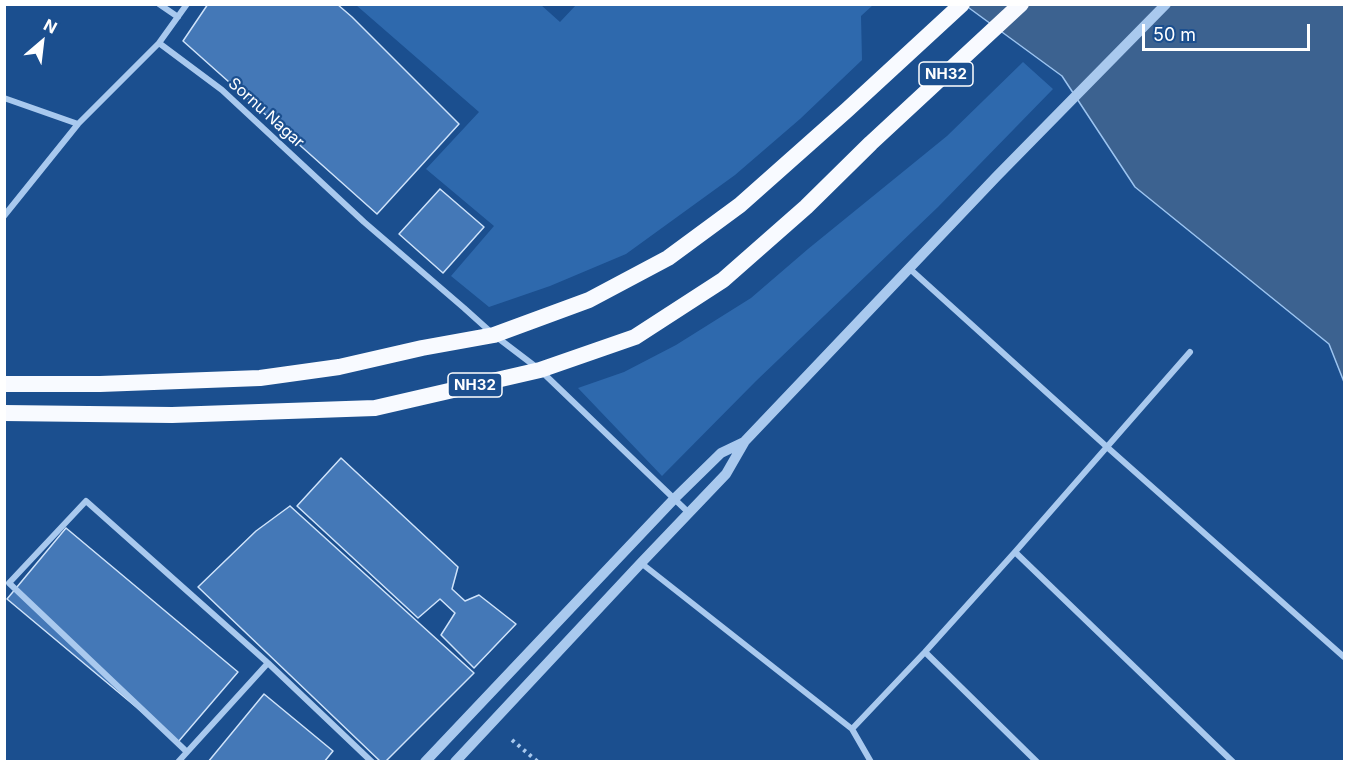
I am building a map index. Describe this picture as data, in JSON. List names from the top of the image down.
{
  "streets": {
    "highway": ["NH32"],
    "street": ["Sornu Nagar"]
  },
  "crossings": [
    ["NH32", "Sornu Nagar"]
  ],
  "scale_bar": "50 m",
  "north": "top right"
}
